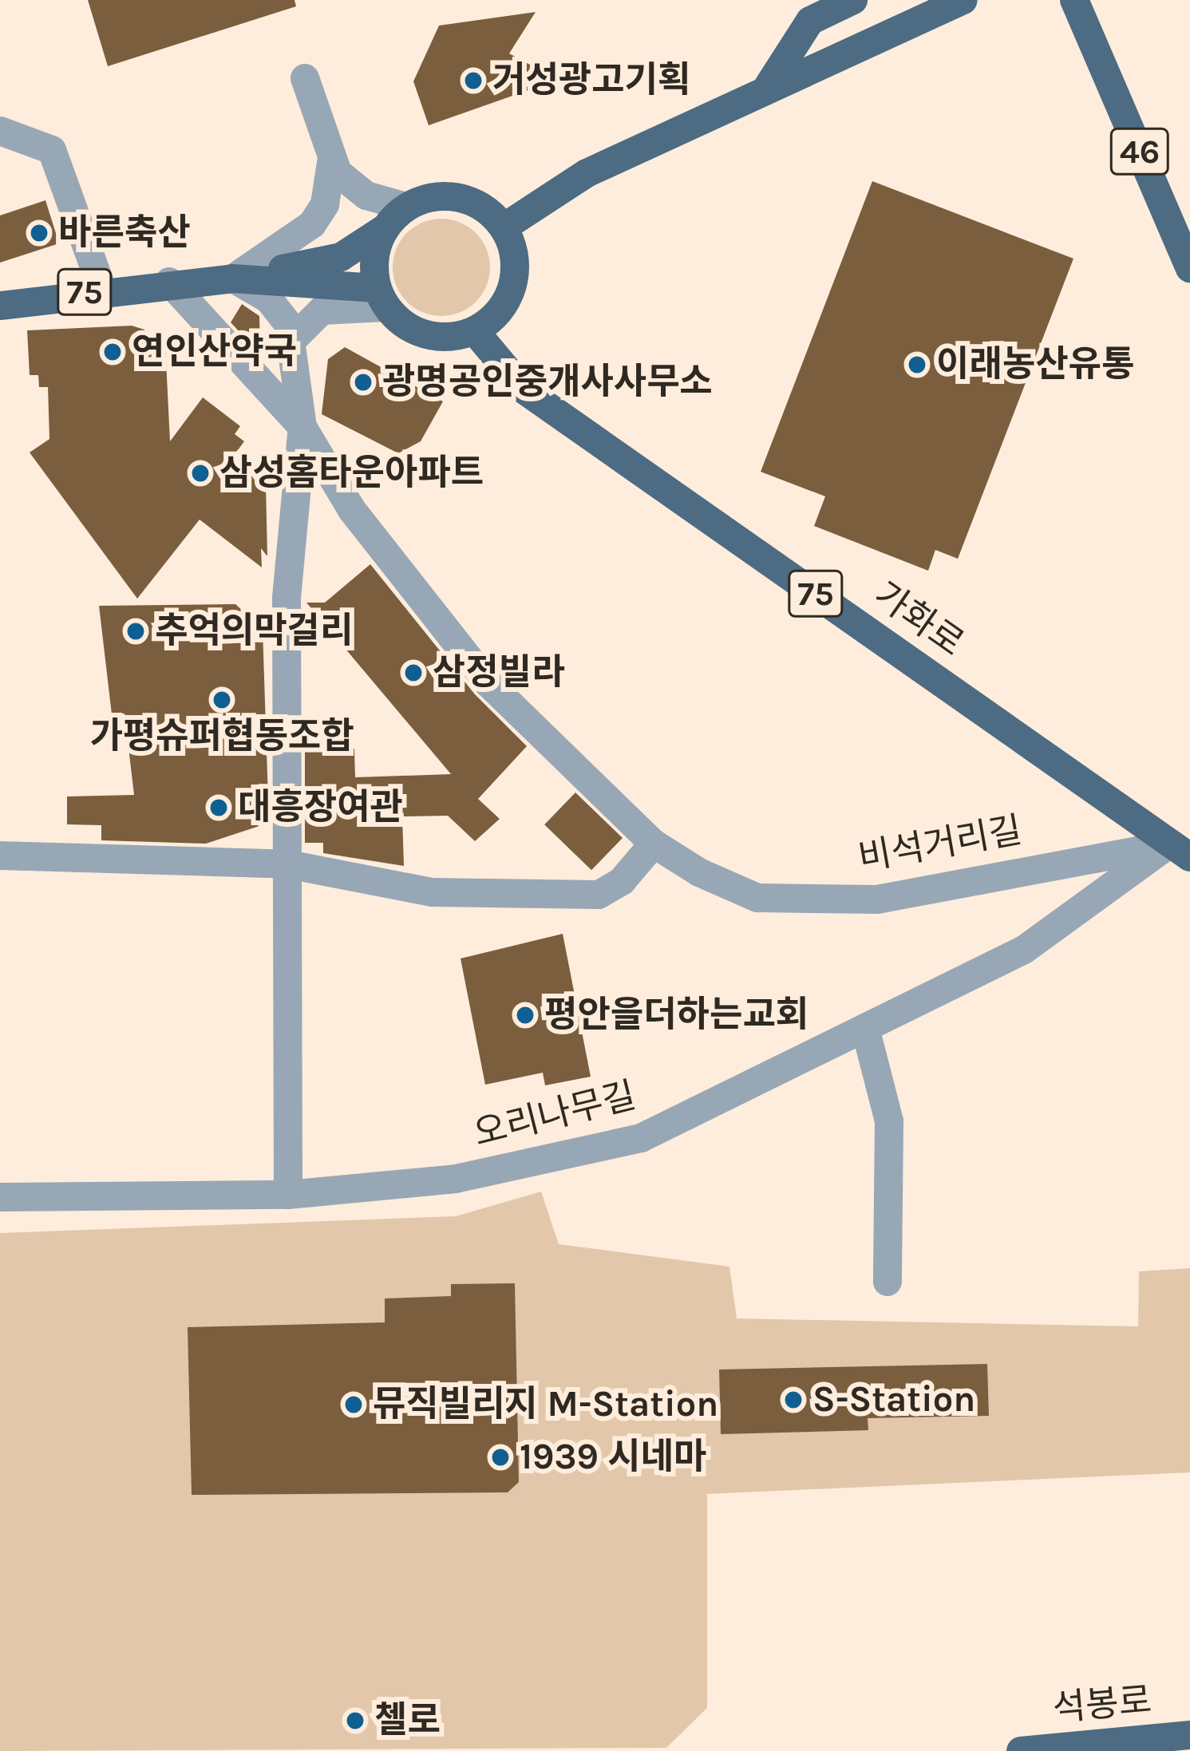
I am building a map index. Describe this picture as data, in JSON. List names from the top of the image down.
{
  "streets": {
    "main road": [
      "46",
      "75",
      "가화로",
      "석봉로"
    ],
    "street": ["비석거리길", "오리나무길"]
  },
  "crossings": [
    ["75", "비석거리길"],
    ["가화로", "비석거리길"],
    ["가화로", "오리나무길"],
    ["비석거리길", "오리나무길"]
  ],
  "places": [
    "거성광고기획",
    "바른축산",
    "연인산약국",
    "이래농산유통",
    "광명공인중개사사무소",
    "삼성홈타운아파트",
    "추억의막걸리",
    "삼정빌라",
    "가평슈퍼협동조합",
    "대흥장여관",
    "평안을더하는교회",
    "S-Station",
    "뮤직빌리지 M-Station",
    "1939 시네마",
    "첼로"
  ]
}
